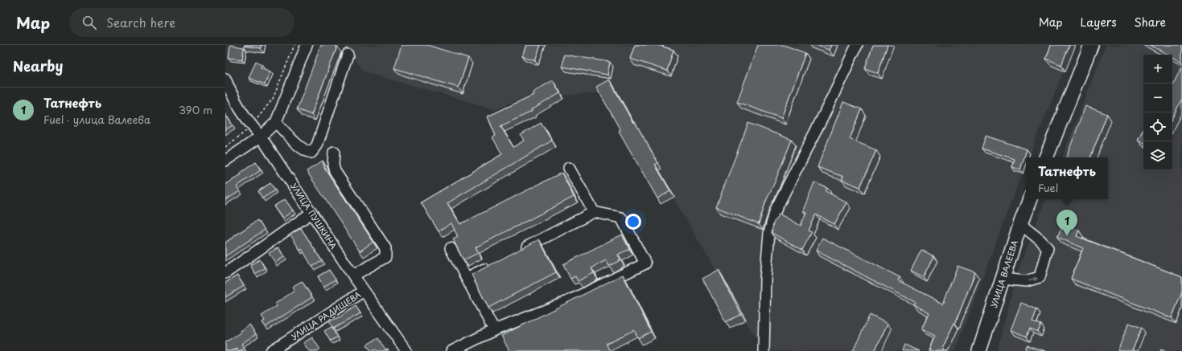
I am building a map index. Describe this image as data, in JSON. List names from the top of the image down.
{
  "streets": {
    "main road": ["УЛИЦА ВАЛЕЕВА"],
    "street": ["УЛИЦА ПУШКИНА", "УЛИЦА РАДИЩЕВА"]
  },
  "crossings": [
    ["УЛИЦА ПУШКИНА", "УЛИЦА РАДИЩЕВА"]
  ],
  "page": {
    "header": "Map",
    "search": "Search here",
    "nav": ["Map", "Layers", "Share"],
    "heading": "Nearby",
    "map_buttons": ["+", "−"],
    "list": [
      {
        "mark": "1",
        "name": "Татнефть",
        "note": "Fuel · улица Валеева",
        "value": "390 m"
      }
    ],
    "popup": ["Татнефть", "Fuel"],
    "pins": "1"
  }
}
